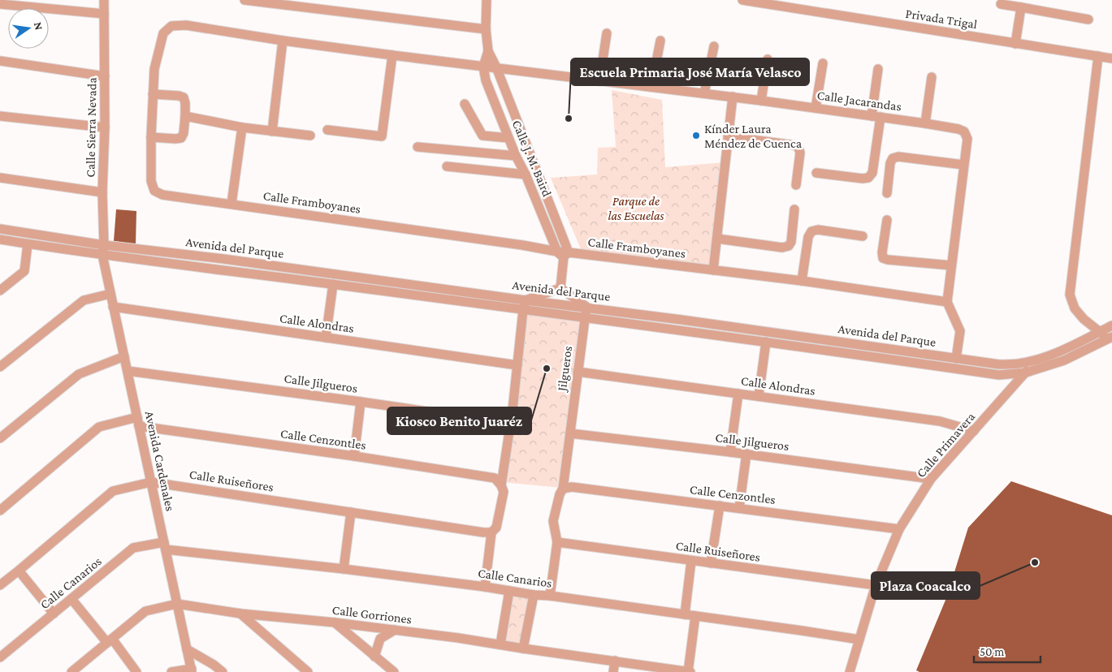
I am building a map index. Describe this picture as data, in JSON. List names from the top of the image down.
{
  "streets": {
    "street": [
      "Privada Trigal",
      "Calle Jacarandas",
      "Calle Sierra Nevada",
      "Calle J. M. Baird",
      "Calle Framboyanes",
      "Avenida del Parque",
      "Calle Alondras",
      "Jilgueros",
      "Calle Jilgueros",
      "Calle Cenzontles",
      "Calle Primavera",
      "Avenida Cardenales",
      "Calle Ruiseñores",
      "Calle Canarios",
      "Calle Gorriones"
    ]
  },
  "crossings": [
    ["Calle Jacarandas", "Calle J. M. Baird"],
    ["Calle Jacarandas", "Calle Framboyanes"],
    ["Calle Sierra Nevada", "Avenida del Parque"],
    ["Calle Sierra Nevada", "Avenida Cardenales"],
    ["Calle J. M. Baird", "Calle Framboyanes"],
    ["Avenida del Parque", "Jilgueros"],
    ["Avenida del Parque", "Calle Primavera"],
    ["Avenida del Parque", "Avenida Cardenales"],
    ["Calle Alondras", "Jilgueros"],
    ["Calle Alondras", "Calle Primavera"],
    ["Calle Alondras", "Avenida Cardenales"],
    ["Jilgueros", "Calle Jilgueros"],
    ["Jilgueros", "Calle Cenzontles"],
    ["Jilgueros", "Calle Ruiseñores"],
    ["Jilgueros", "Calle Canarios"],
    ["Calle Jilgueros", "Calle Primavera"],
    ["Calle Jilgueros", "Avenida Cardenales"],
    ["Calle Cenzontles", "Calle Primavera"],
    ["Calle Cenzontles", "Avenida Cardenales"],
    ["Calle Primavera", "Calle Ruiseñores"],
    ["Calle Primavera", "Calle Canarios"],
    ["Avenida Cardenales", "Calle Ruiseñores"],
    ["Avenida Cardenales", "Calle Canarios"],
    ["Avenida Cardenales", "Calle Gorriones"]
  ],
  "parks": ["Parque de las Escuelas"],
  "places": [
    "Escuela Primaria José María Velasco",
    "Kínder Laura Méndez de Cuenca",
    "Kiosco Benito Juaréz",
    "Plaza Coacalco"
  ],
  "scale_bar": "50 m",
  "north": "right"
}
